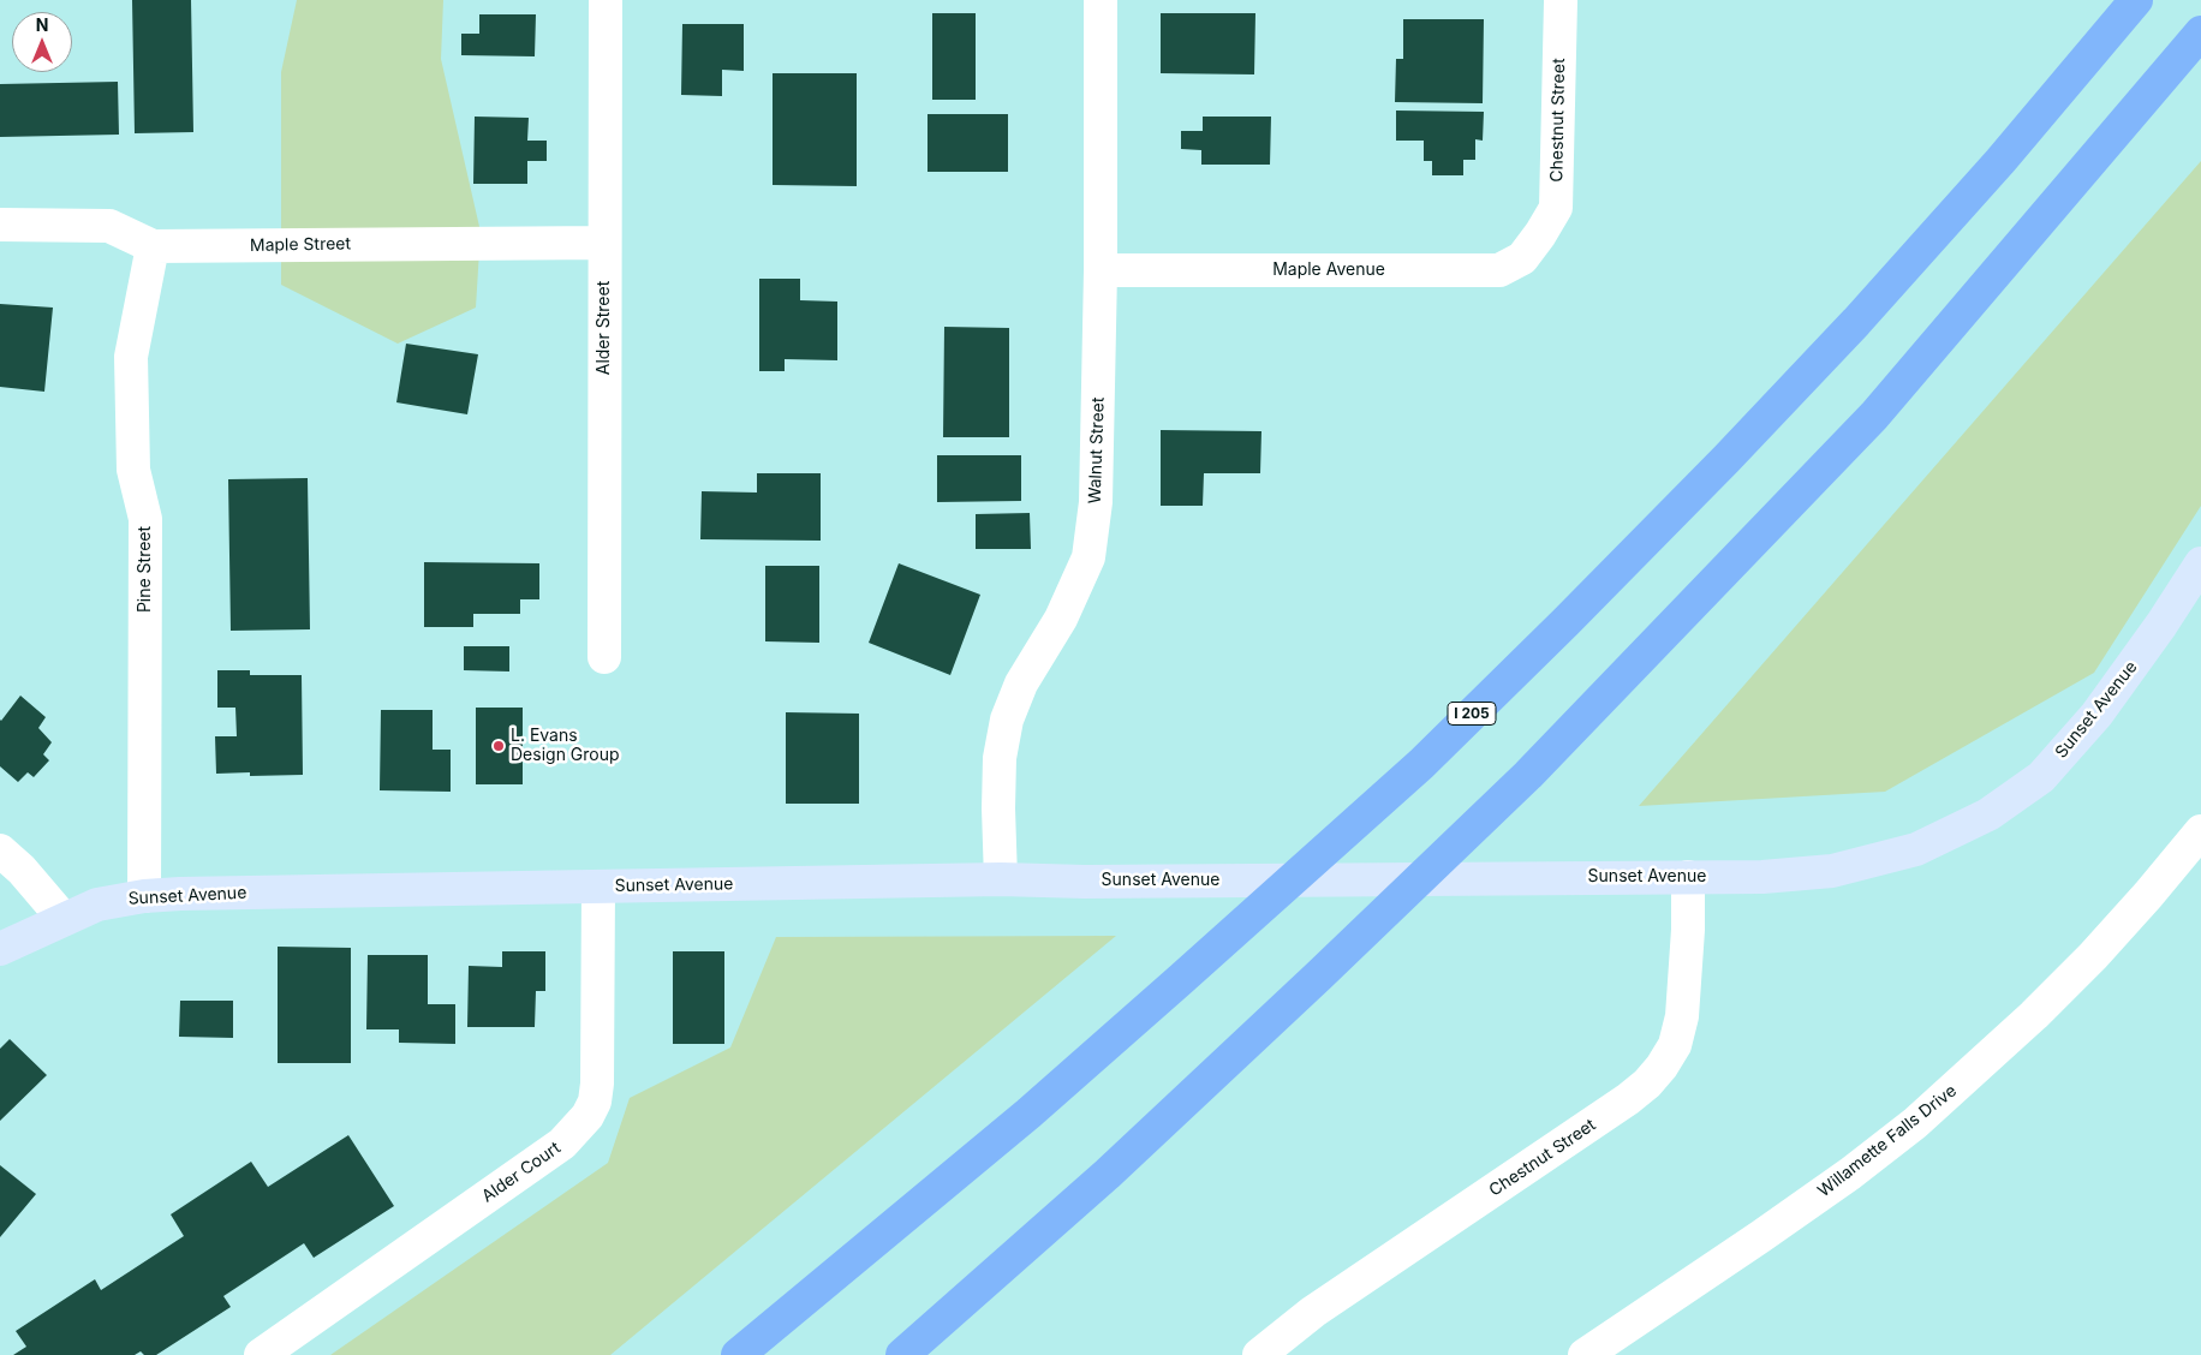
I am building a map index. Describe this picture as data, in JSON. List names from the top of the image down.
{
  "streets": {
    "highway": ["I 205"],
    "main road": ["Sunset Avenue"],
    "street": [
      "Chestnut Street",
      "Maple Street",
      "Maple Avenue",
      "Alder Street",
      "Walnut Street",
      "Pine Street",
      "Willamette Falls Drive",
      "Alder Court"
    ]
  },
  "crossings": [
    ["Chestnut Street", "Maple Avenue"],
    ["Chestnut Street", "Sunset Avenue"],
    ["Maple Street", "Alder Street"],
    ["Maple Street", "Pine Street"],
    ["Maple Avenue", "Walnut Street"],
    ["Walnut Street", "Sunset Avenue"],
    ["Pine Street", "Sunset Avenue"],
    ["Sunset Avenue", "Alder Court"]
  ],
  "places": ["L. Evans Design Group"],
  "north": "top"
}
